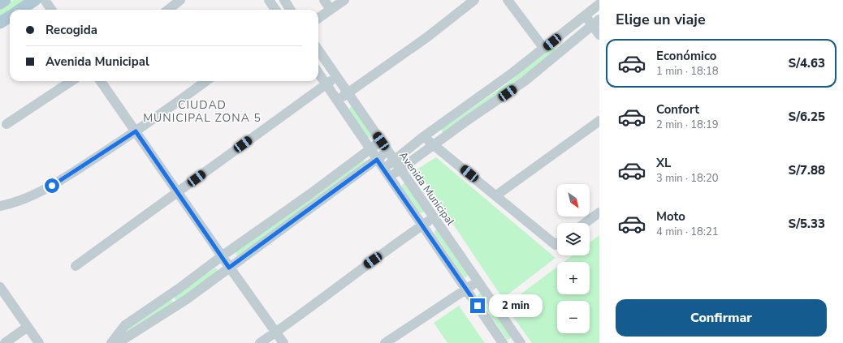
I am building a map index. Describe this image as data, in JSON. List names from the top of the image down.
{
  "streets": {
    "street": ["Avenida Municipal"]
  },
  "districts": ["CIUDAD MUNICIPAL ZONA 5"],
  "north": "bottom right",
  "page": {
    "heading": "Elige un viaje",
    "banner": ["Recogida", "Avenida Municipal"],
    "list": [
      {
        "name": "Económico",
        "note": "1 min · 18:18",
        "value": "S/4.63"
      },
      {
        "name": "Confort",
        "note": "2 min · 18:19",
        "value": "S/6.25"
      },
      {
        "name": "XL",
        "note": "3 min · 18:20",
        "value": "S/7.88"
      },
      {
        "name": "Moto",
        "note": "4 min · 18:21",
        "value": "S/5.33"
      }
    ],
    "map_buttons": ["+", "−"],
    "buttons": "Confirmar",
    "bubble": "2 min"
  }
}
